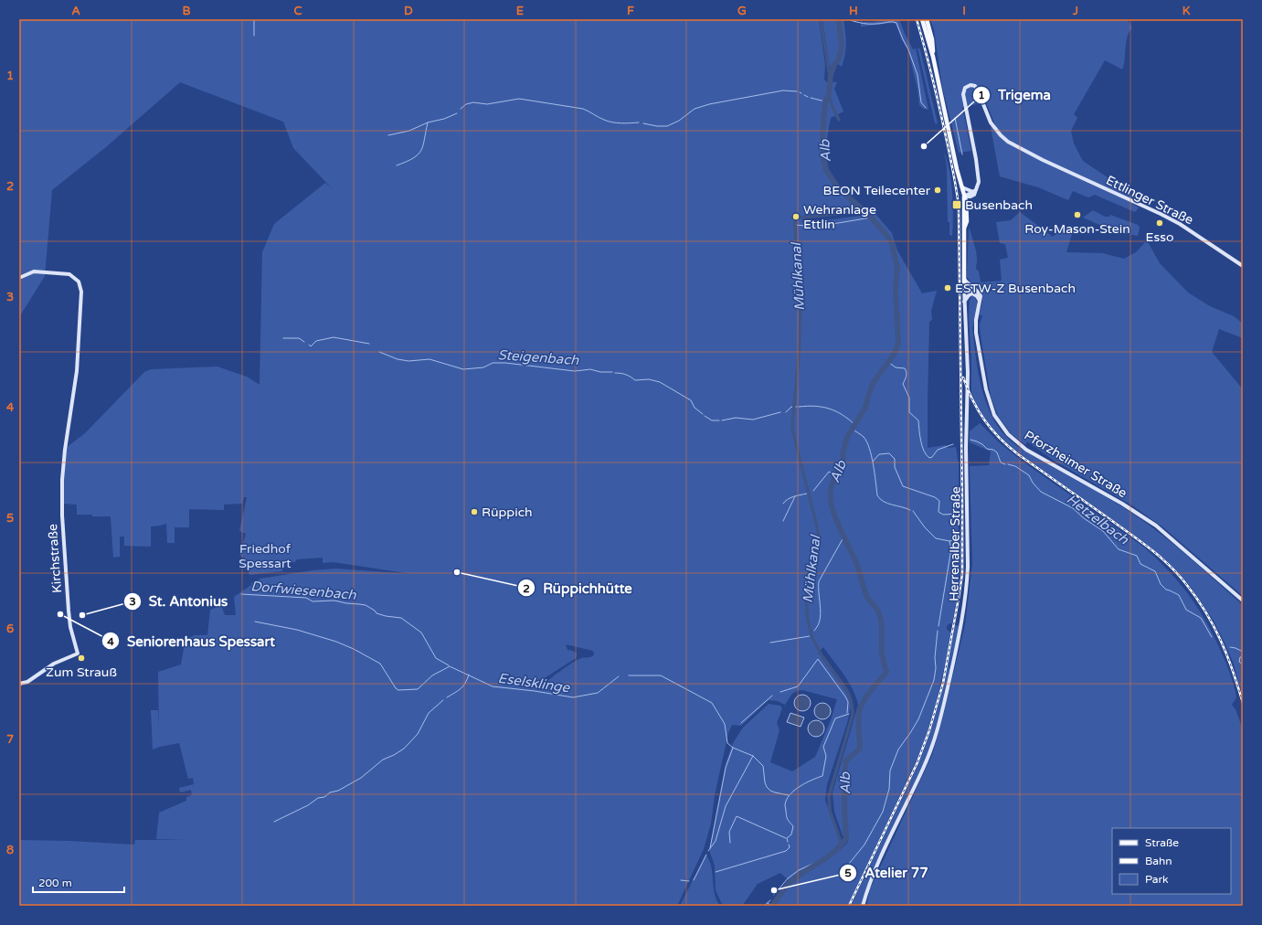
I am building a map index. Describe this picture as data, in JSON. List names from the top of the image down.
{
  "streets": {
    "main road": [
      "Ettlinger Straße",
      "Pforzheimer Straße",
      "Herrenalber Straße",
      "Kirchstraße"
    ]
  },
  "water": [
    "Alb",
    "Mühlkanal",
    "Steigenbach",
    "Hetzelbach",
    "Dorfwiesenbach",
    "Eselsklinge"
  ],
  "parks": ["Friedhof Spessart"],
  "places": {
    "other": [
      "Trigema",
      "BEON Teilecenter",
      "Roy-Mason-Stein",
      "Wehranlage Ettlin",
      "Esso",
      "ESTW-Z Busenbach",
      "Rüppich",
      "Rüppichhütte",
      "Seniorenhaus Spessart",
      "St. Antonius",
      "Zum Strauß",
      "Atelier 77"
    ],
    "transit": ["Busenbach"]
  },
  "legend": ["Straße", "Bahn", "Park"],
  "scale_bar": "200 m",
  "grid": {
    "columns": [
      "A",
      "B",
      "C",
      "D",
      "E",
      "F",
      "G",
      "H",
      "I",
      "J",
      "K"
    ],
    "rows": [
      "1",
      "2",
      "3",
      "4",
      "5",
      "6",
      "7",
      "8"
    ]
  }
}
